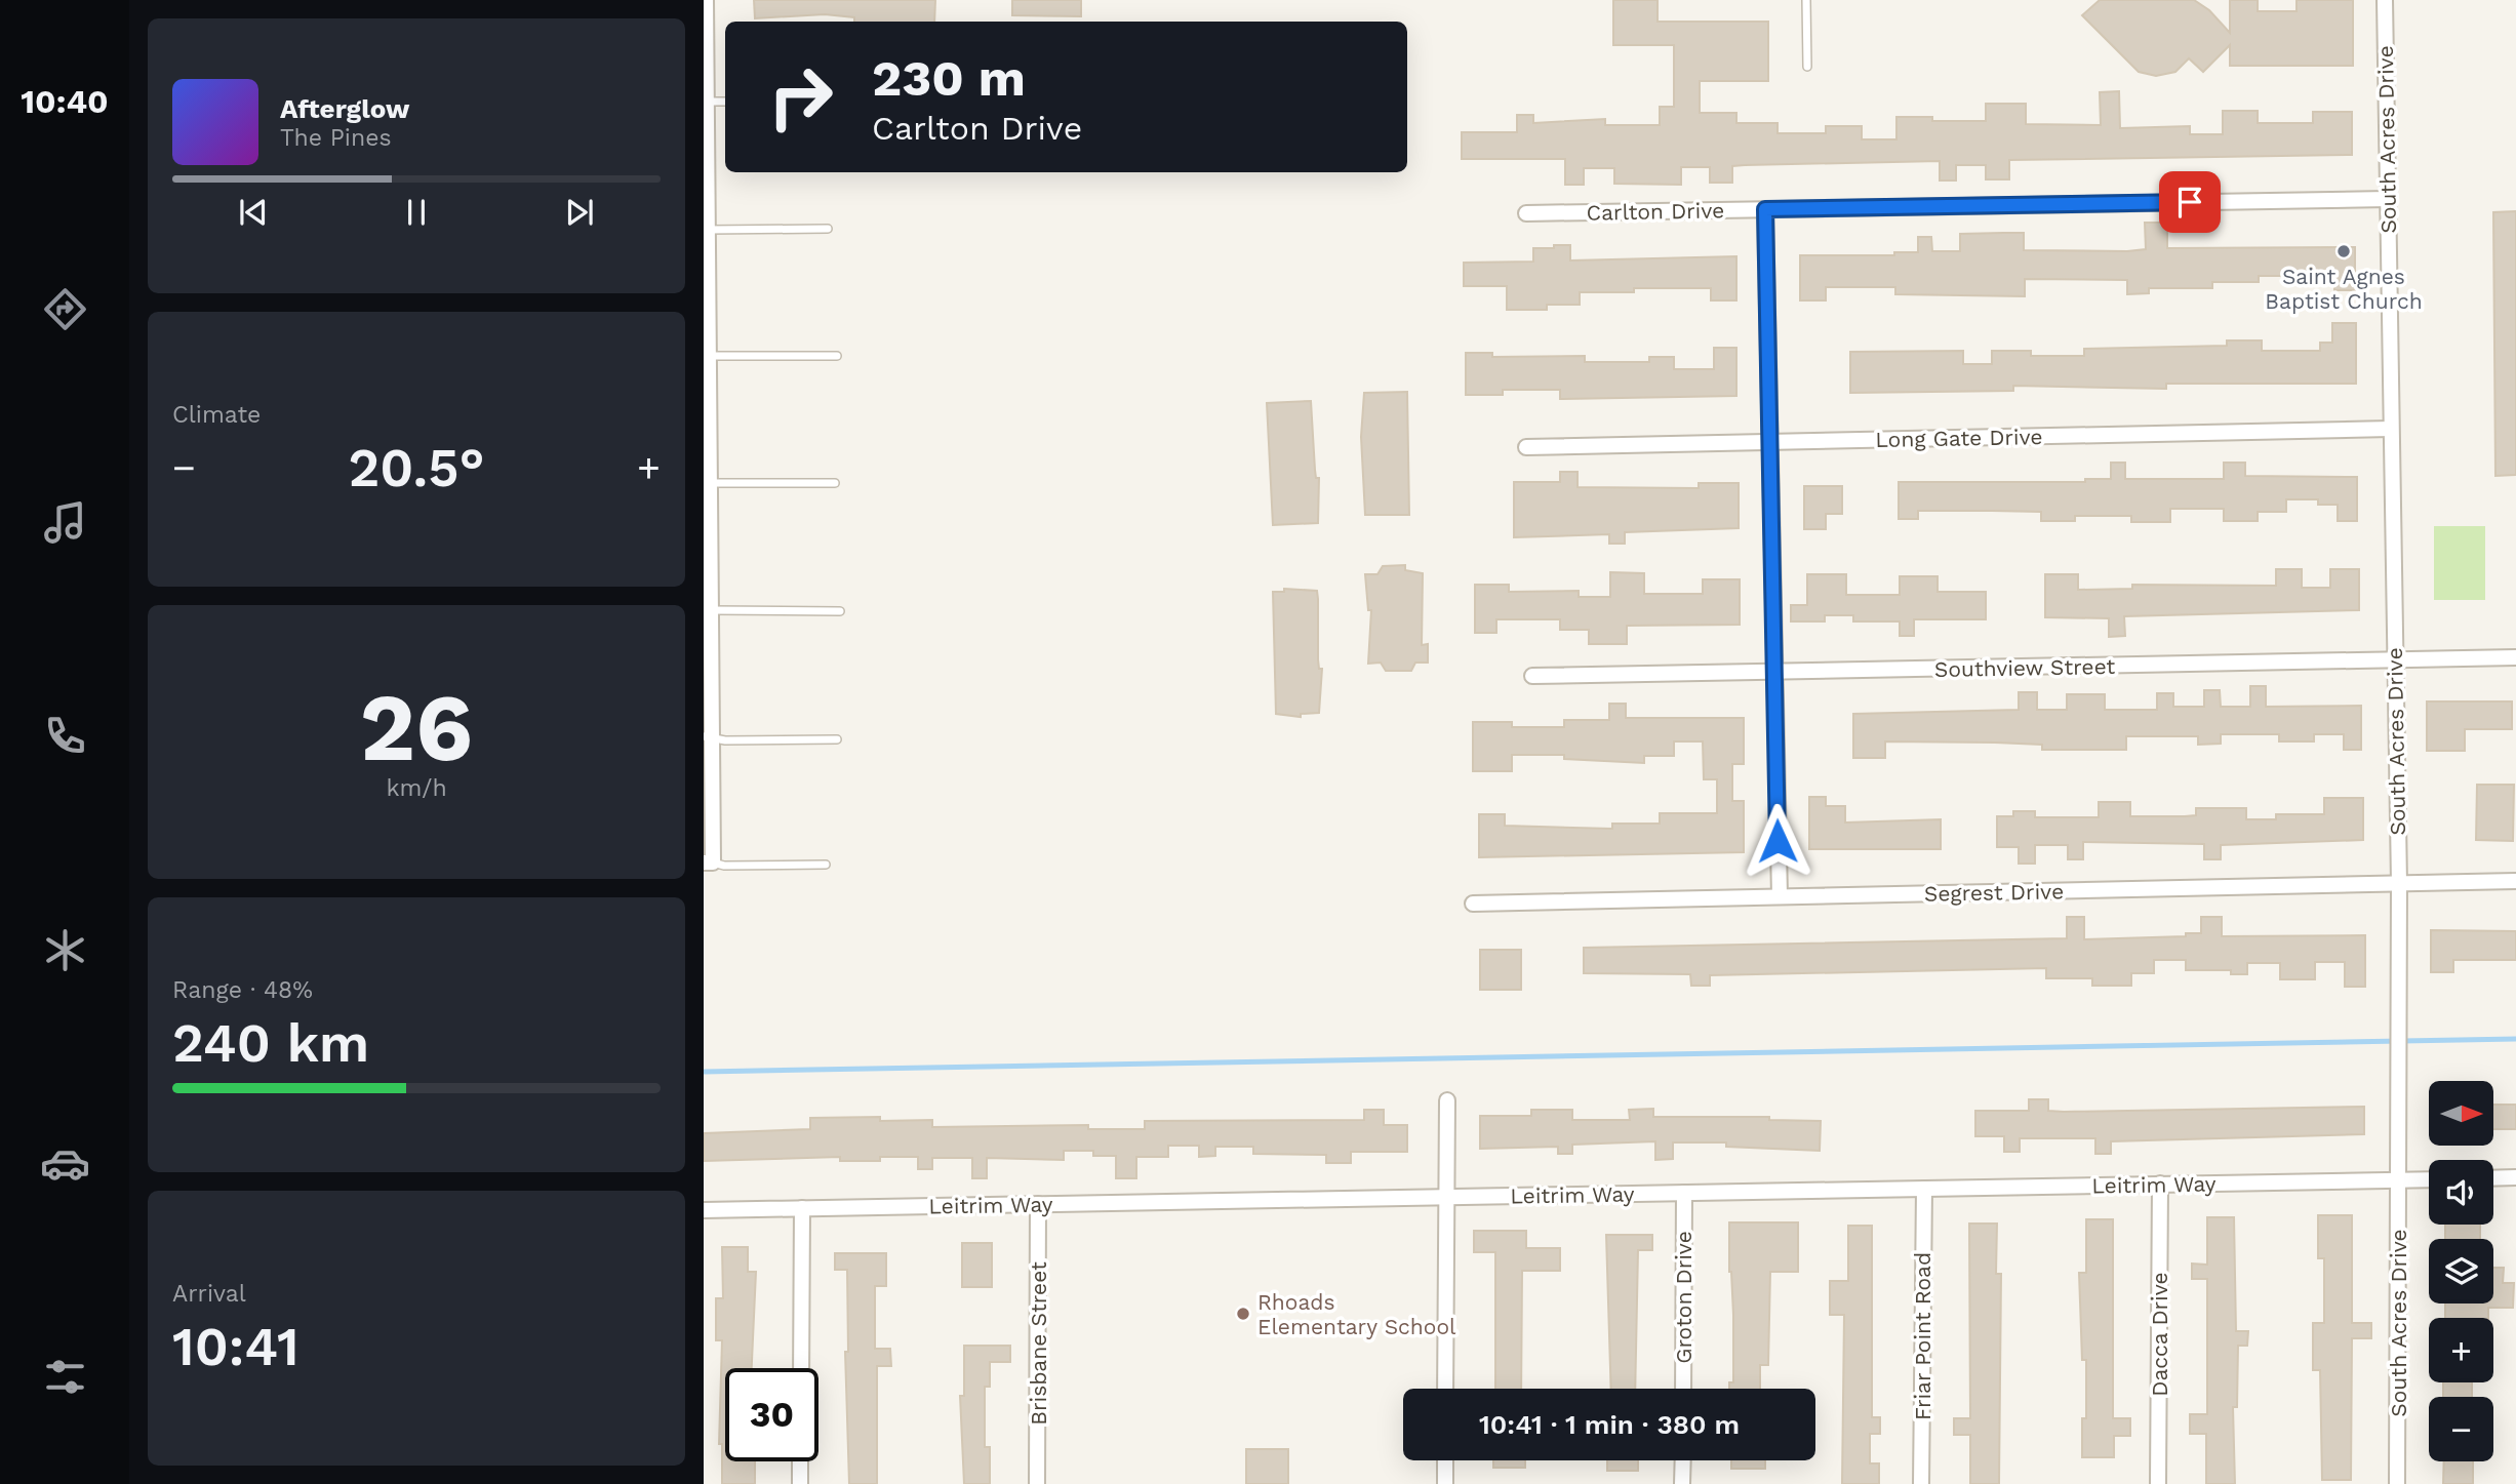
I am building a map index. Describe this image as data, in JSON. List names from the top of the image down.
{
  "streets": {
    "street": [
      "South Acres Drive",
      "Carlton Drive",
      "Long Gate Drive",
      "Southview Street",
      "Segrest Drive",
      "Leitrim Way",
      "Groton Drive",
      "Dacca Drive",
      "Friar Point Road",
      "Brisbane Street"
    ]
  },
  "crossings": [
    ["South Acres Drive", "Carlton Drive"],
    ["South Acres Drive", "Long Gate Drive"],
    ["South Acres Drive", "Southview Street"],
    ["South Acres Drive", "Segrest Drive"],
    ["South Acres Drive", "Leitrim Way"],
    ["Leitrim Way", "Groton Drive"],
    ["Leitrim Way", "Dacca Drive"],
    ["Leitrim Way", "Friar Point Road"],
    ["Leitrim Way", "Brisbane Street"]
  ],
  "places": ["Saint Agnes Baptist Church", "Rhoads Elementary School"],
  "north": "right",
  "page": {
    "tabs": "10:40",
    "turn": ["230 m", "Carlton Drive"],
    "song": ["Afterglow", "The Pines"],
    "tile": [
      "Climate",
      ["26", "km/h"],
      ["Range · 48%", "240 km"],
      ["Arrival", "10:41"]
    ],
    "heat": ["−", "20.5°", "+"],
    "map_buttons": ["+", "−"],
    "limit": "30",
    "trip": "10:41 · 1 min · 380 m"
  }
}
